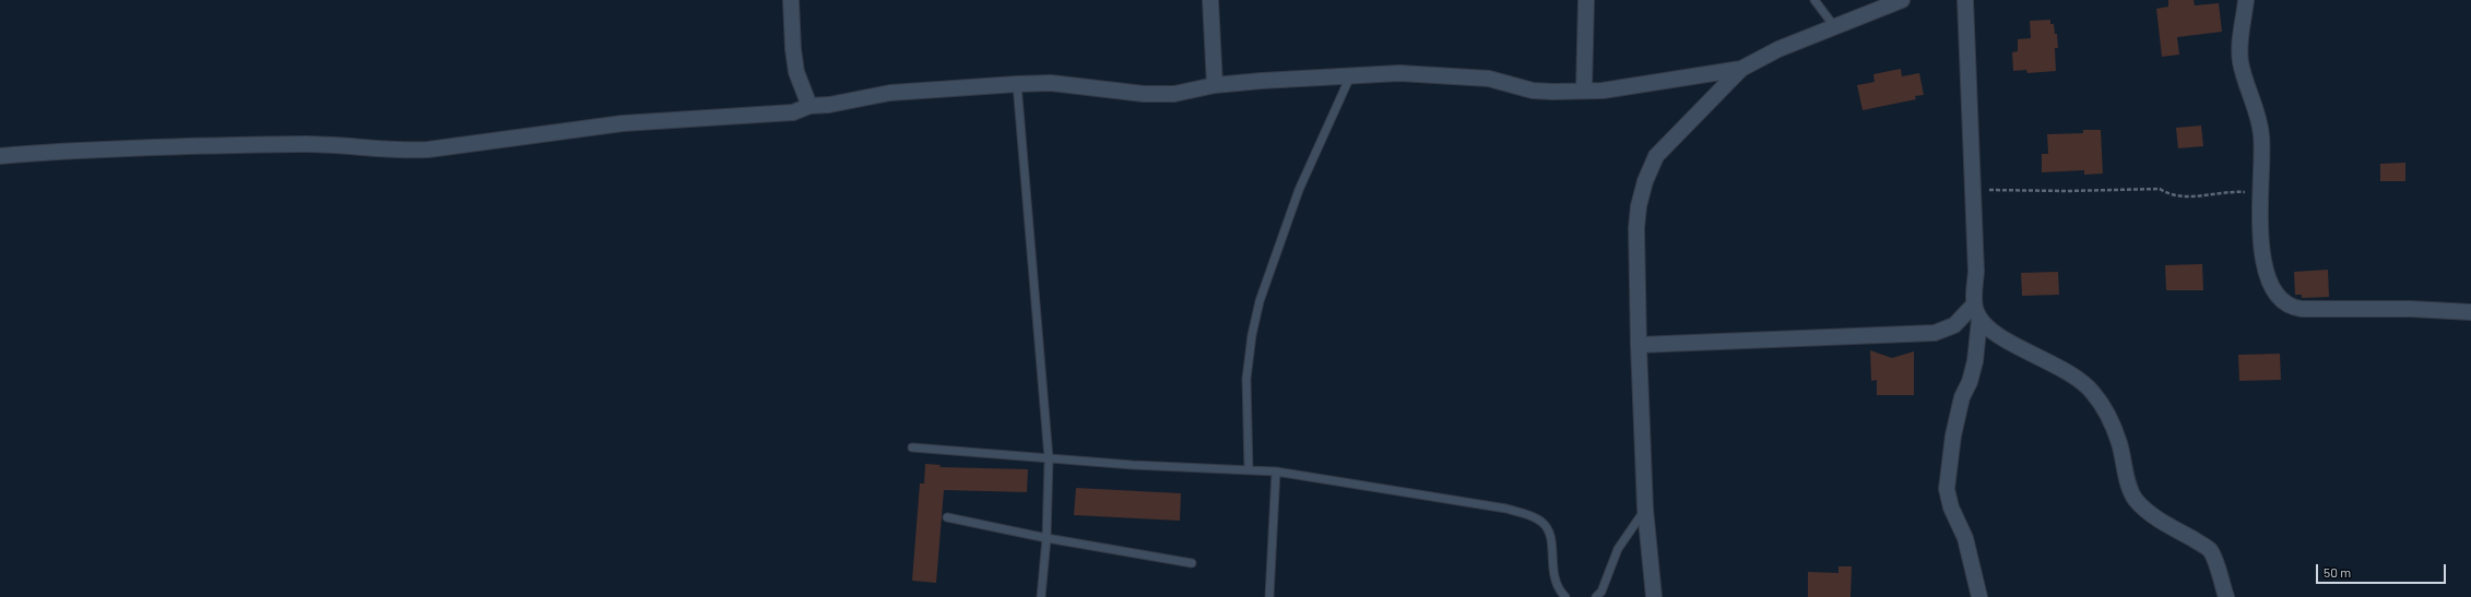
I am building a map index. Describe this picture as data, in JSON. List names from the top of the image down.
{
  "scale_bar": "50 m"
}
